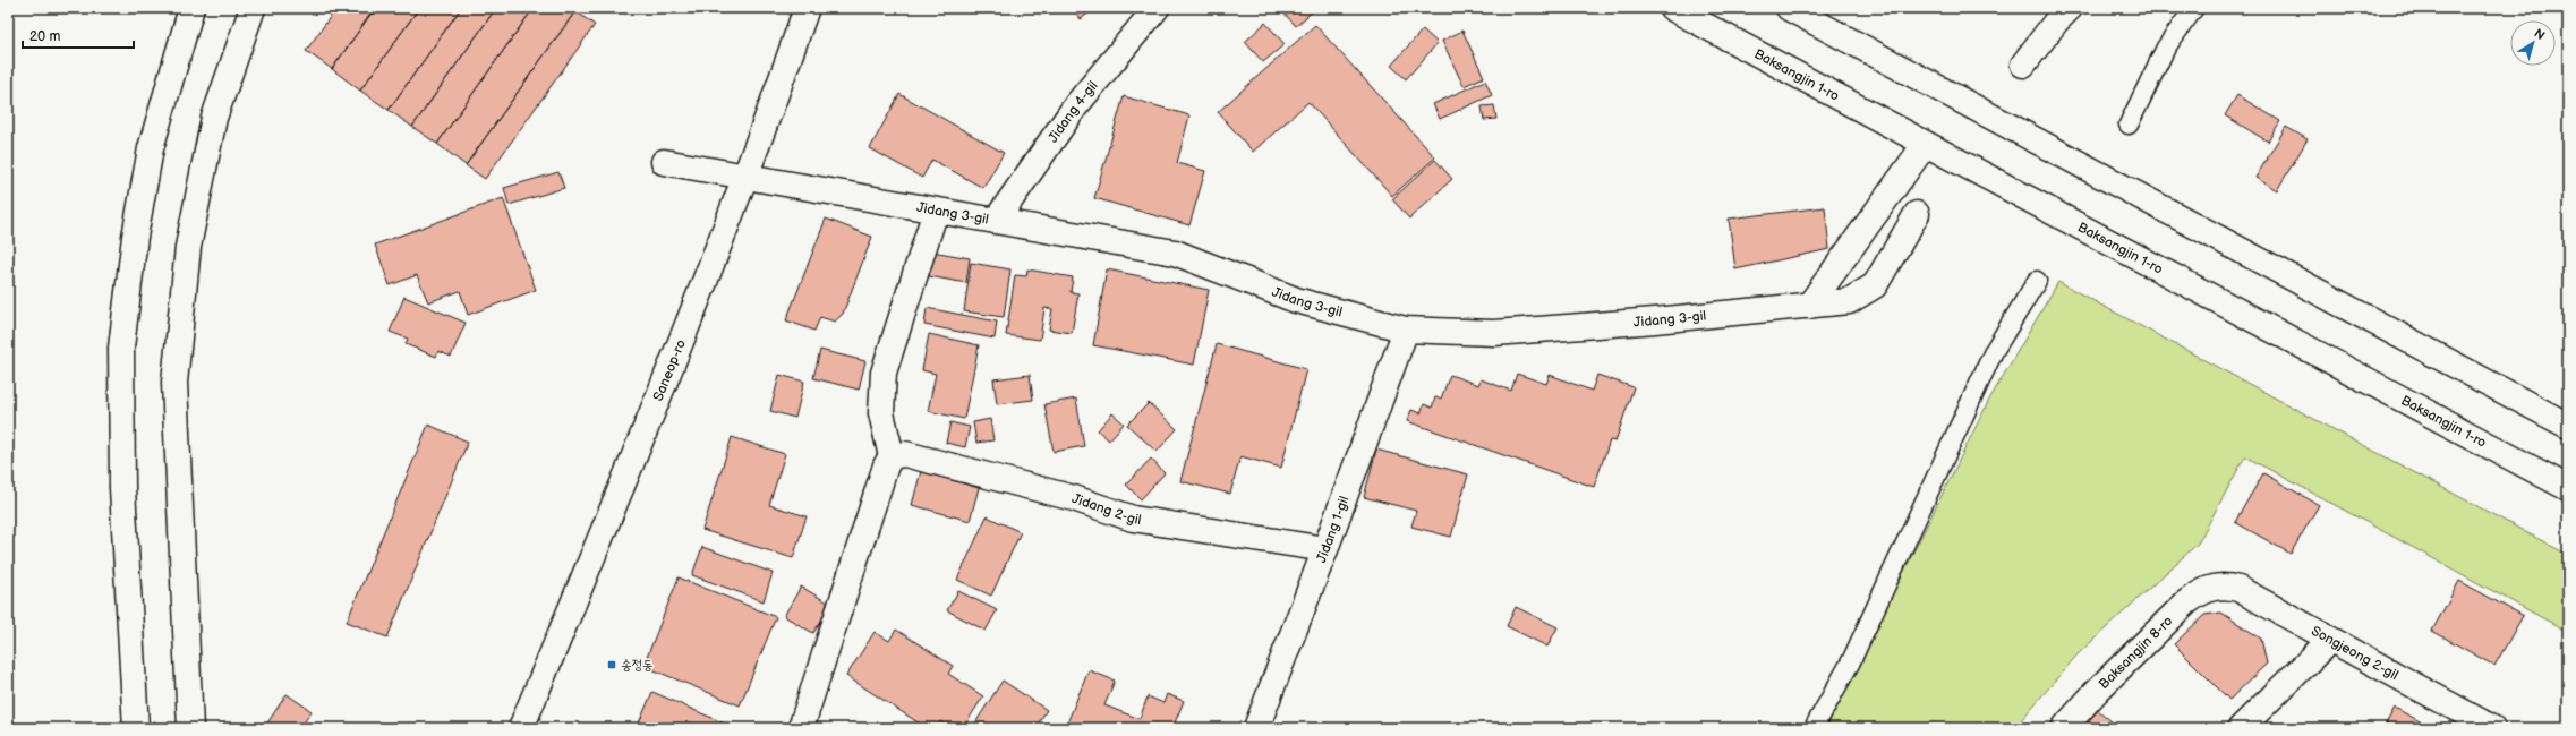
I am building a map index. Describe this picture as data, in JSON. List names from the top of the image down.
{
  "streets": {
    "street": [
      "Baksangjin 1-ro",
      "Jidang 4-gil",
      "Jidang 3-gil",
      "Saneop-ro",
      "Jidang 2-gil",
      "Jidang 1-gil",
      "Baksangjin 8-ro",
      "Songjeong 2-gil"
    ]
  },
  "crossings": [
    ["Jidang 4-gil", "Jidang 3-gil"],
    ["Jidang 3-gil", "Saneop-ro"],
    ["Jidang 3-gil", "Jidang 1-gil"],
    ["Jidang 2-gil", "Jidang 1-gil"],
    ["Baksangjin 8-ro", "Songjeong 2-gil"]
  ],
  "places": {
    "transit": ["송정동"]
  },
  "scale_bar": "20 m",
  "north": "top right"
}
